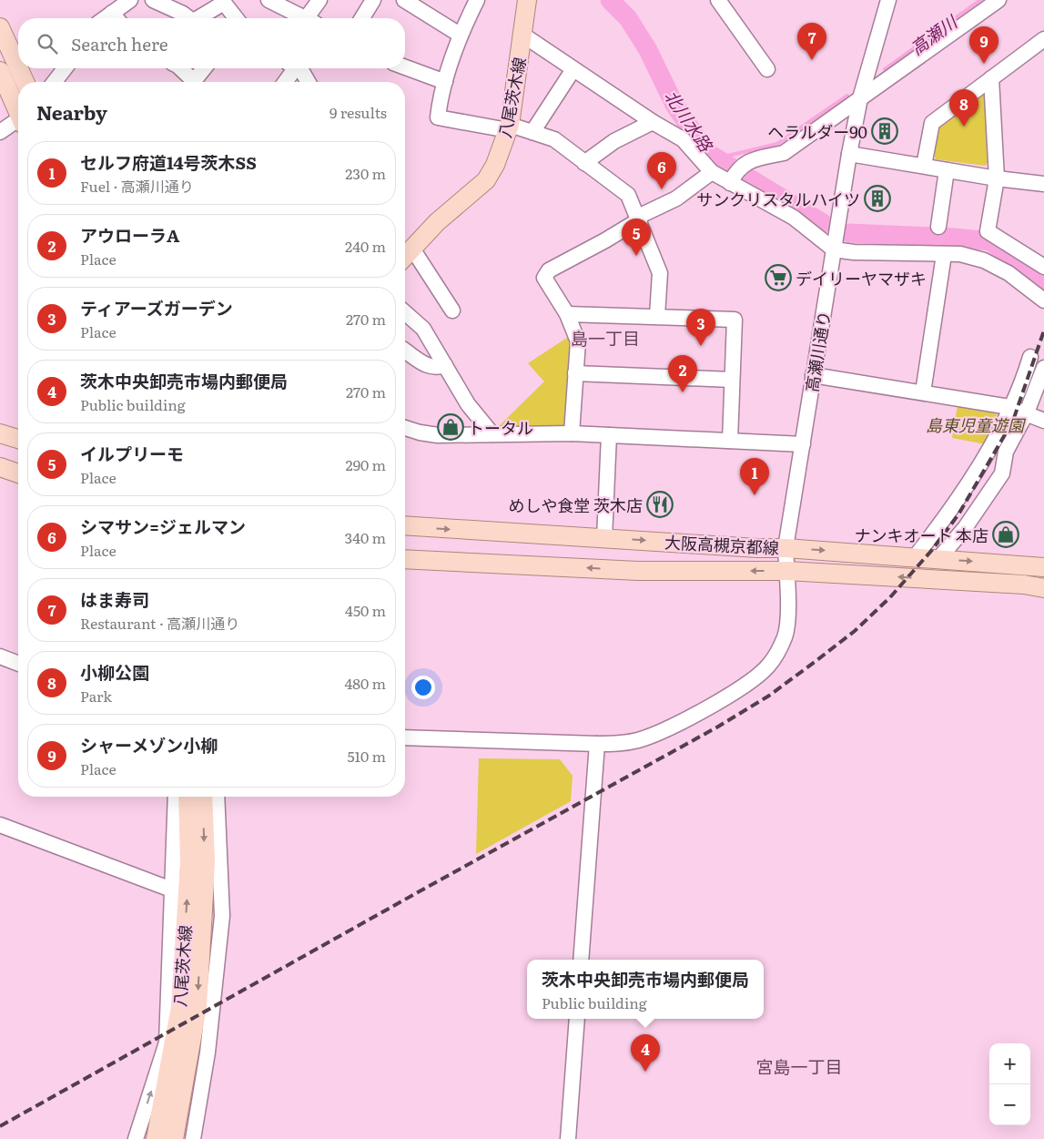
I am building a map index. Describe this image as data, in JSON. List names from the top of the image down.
{
  "streets": {
    "main road": ["八尾茨木線", "大阪高槻京都線"],
    "street": ["高瀬川通り"]
  },
  "crossings": [
    ["高瀬川通り", "大阪高槻京都線"]
  ],
  "districts": ["島一丁目", "宮島一丁目"],
  "water": ["高瀬川", "北川水路"],
  "parks": ["島東児童遊園"],
  "places": {
    "building": ["ヘラルダー90", "サンクリスタルハイツ"],
    "supermarket": ["デイリーヤマザキ"],
    "shop": ["トータル", "ナンキオート 本店"],
    "restaurant": ["めしや食堂 茨木店"]
  },
  "page": {
    "search": "Search here",
    "pins": [
      "7",
      "9",
      "8",
      "6",
      "5",
      "3",
      "2",
      "1",
      "4"
    ],
    "heading": ["Nearby", "9 results"],
    "list": [
      {
        "mark": "1",
        "name": "セルフ府道14号茨木SS",
        "note": "Fuel · 高瀬川通り",
        "value": "230 m"
      },
      {
        "mark": "2",
        "name": "アウローラA",
        "note": "Place",
        "value": "240 m"
      },
      {
        "mark": "3",
        "name": "ティアーズガーデン",
        "note": "Place",
        "value": "270 m"
      },
      {
        "mark": "4",
        "name": "茨木中央卸売市場内郵便局",
        "note": "Public building",
        "value": "270 m"
      },
      {
        "mark": "5",
        "name": "イルプリーモ",
        "note": "Place",
        "value": "290 m"
      },
      {
        "mark": "6",
        "name": "シマサン=ジェルマン",
        "note": "Place",
        "value": "340 m"
      },
      {
        "mark": "7",
        "name": "はま寿司",
        "note": "Restaurant · 高瀬川通り",
        "value": "450 m"
      },
      {
        "mark": "8",
        "name": "小柳公園",
        "note": "Park",
        "value": "480 m"
      },
      {
        "mark": "9",
        "name": "シャーメゾン小柳",
        "note": "Place",
        "value": "510 m"
      }
    ],
    "popup": ["茨木中央卸売市場内郵便局", "Public building"],
    "map_buttons": ["+", "−"]
  }
}
